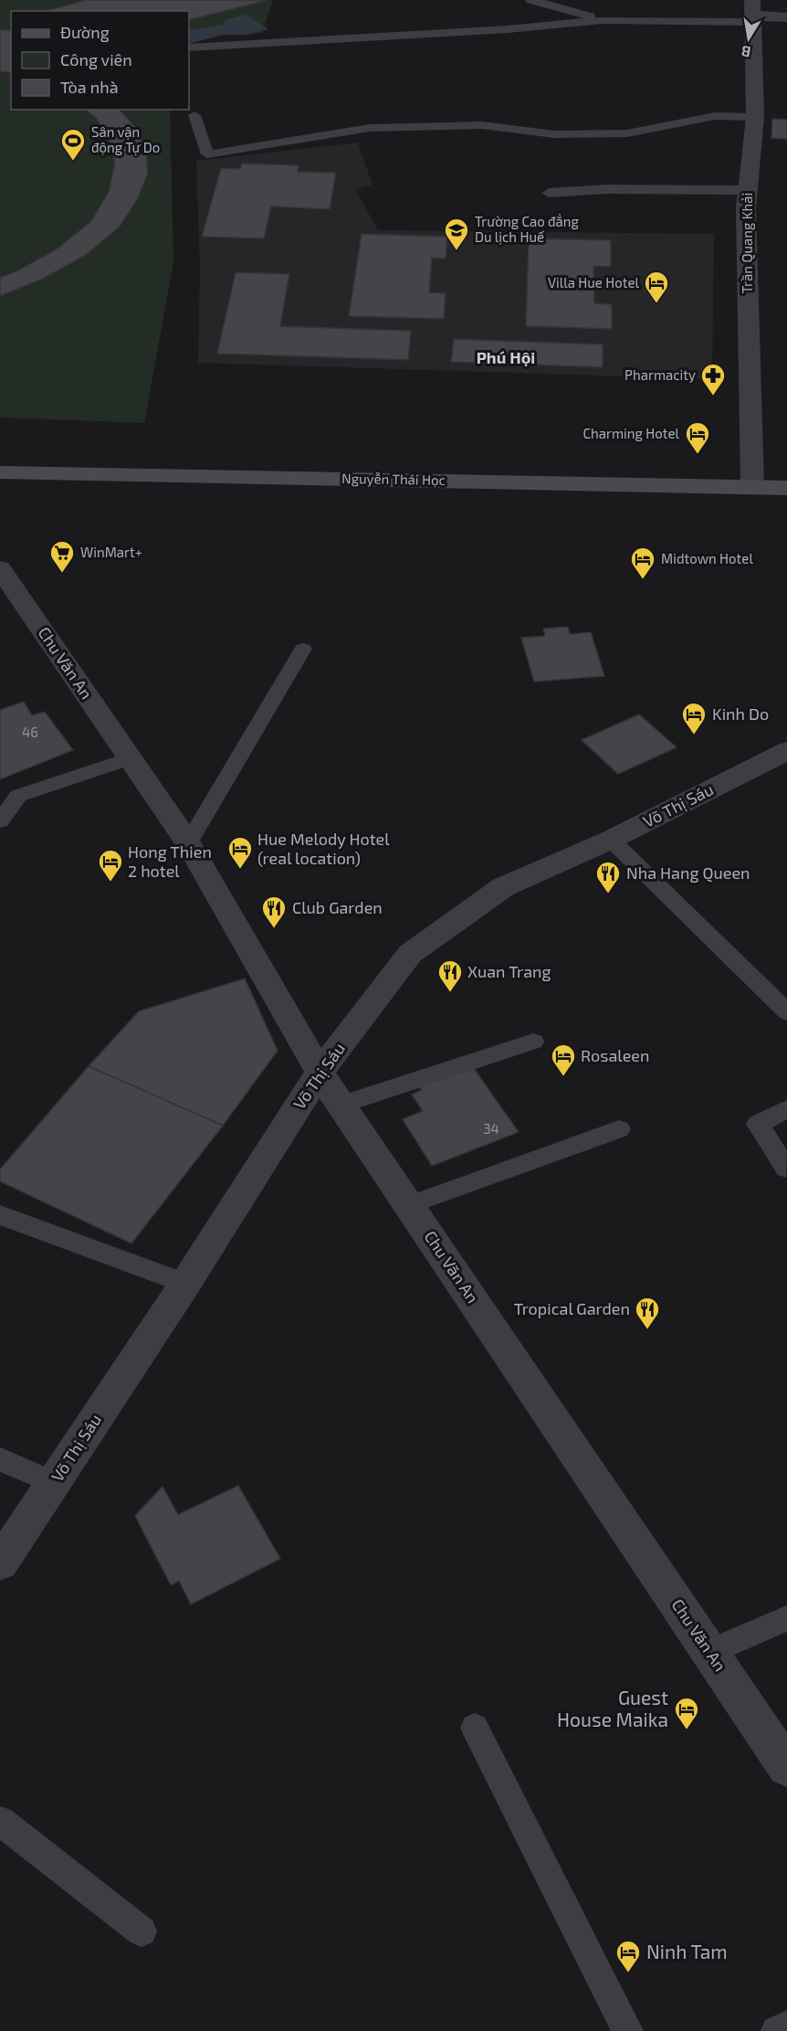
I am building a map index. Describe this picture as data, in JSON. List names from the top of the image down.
{
  "streets": {
    "street": [
      "Trần Quang Khải",
      "Nguyễn Thái Học",
      "Chu Văn An",
      "Võ Thị Sáu"
    ]
  },
  "crossings": [
    ["Trần Quang Khải", "Nguyễn Thái Học"],
    ["Chu Văn An", "Võ Thị Sáu"]
  ],
  "districts": ["Phú Hội"],
  "places": {
    "sports": ["Sân vận động Tự Do"],
    "school or university": ["Trường Cao đẳng Du lịch Huế"],
    "hotel": [
      "Villa Hue Hotel",
      "Charming Hotel",
      "Midtown Hotel",
      "Kinh Do",
      "Hue Melody Hotel (real location)",
      "Hong Thien 2 hotel",
      "Rosaleen",
      "Guest House Maika",
      "Ninh Tam"
    ],
    "pharmacy": ["Pharmacity"],
    "supermarket": ["WinMart+"],
    "restaurant": [
      "Nha Hang Queen",
      "Club Garden",
      "Xuan Trang",
      "Tropical Garden"
    ]
  },
  "house_numbers": ["46", "34"],
  "legend": ["Đường", "Công viên", "Tòa nhà"],
  "north": "bottom"
}
